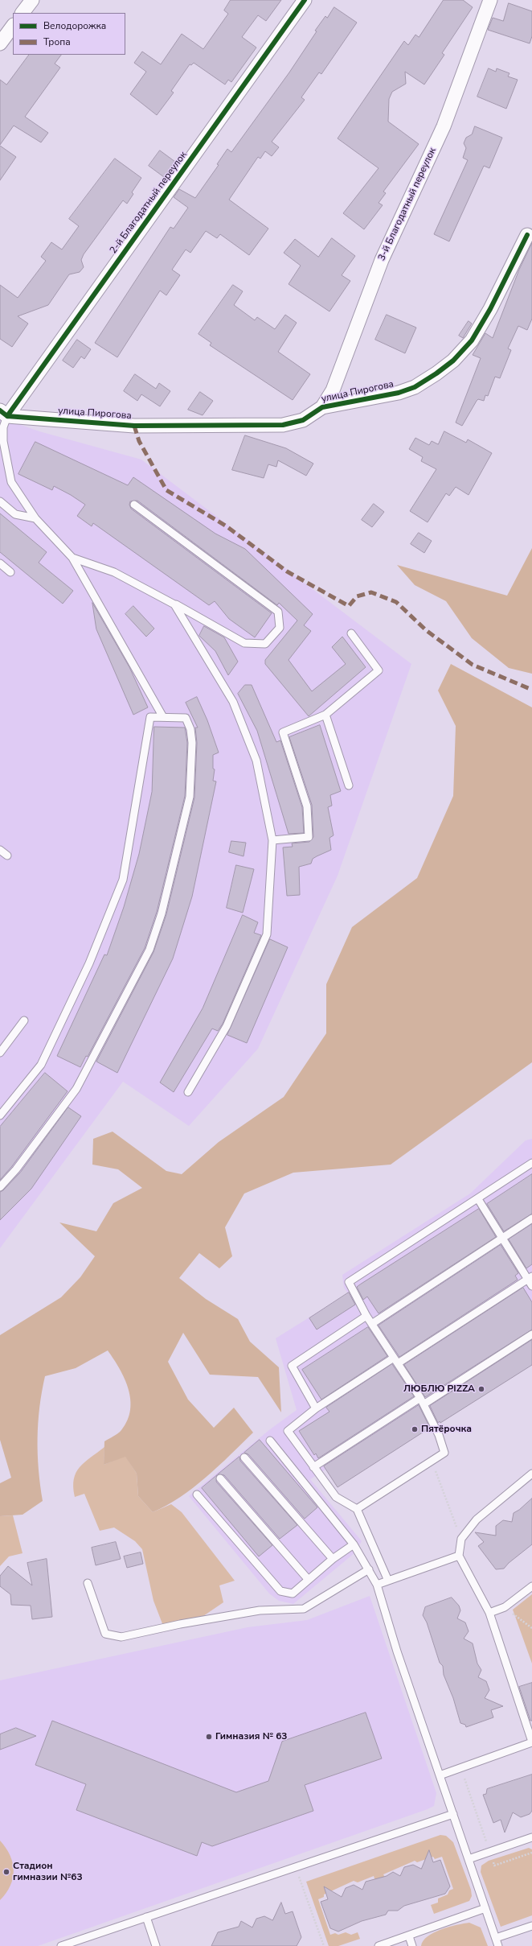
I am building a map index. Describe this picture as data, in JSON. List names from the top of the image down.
{
  "streets": {
    "street": ["2-й Благодатный переулок", "3-й Благодатный переулок", "улица Пирогова"]
  },
  "crossings": [
    ["2-й Благодатный переулок", "улица Пирогова"],
    ["3-й Благодатный переулок", "улица Пирогова"]
  ],
  "places": [
    "ЛЮБЛЮ PIZZA",
    "Пятёрочка",
    "Гимназия № 63",
    "Стадион гимназии №63"
  ],
  "legend": ["Велодорожка", "Тропа"]
}
